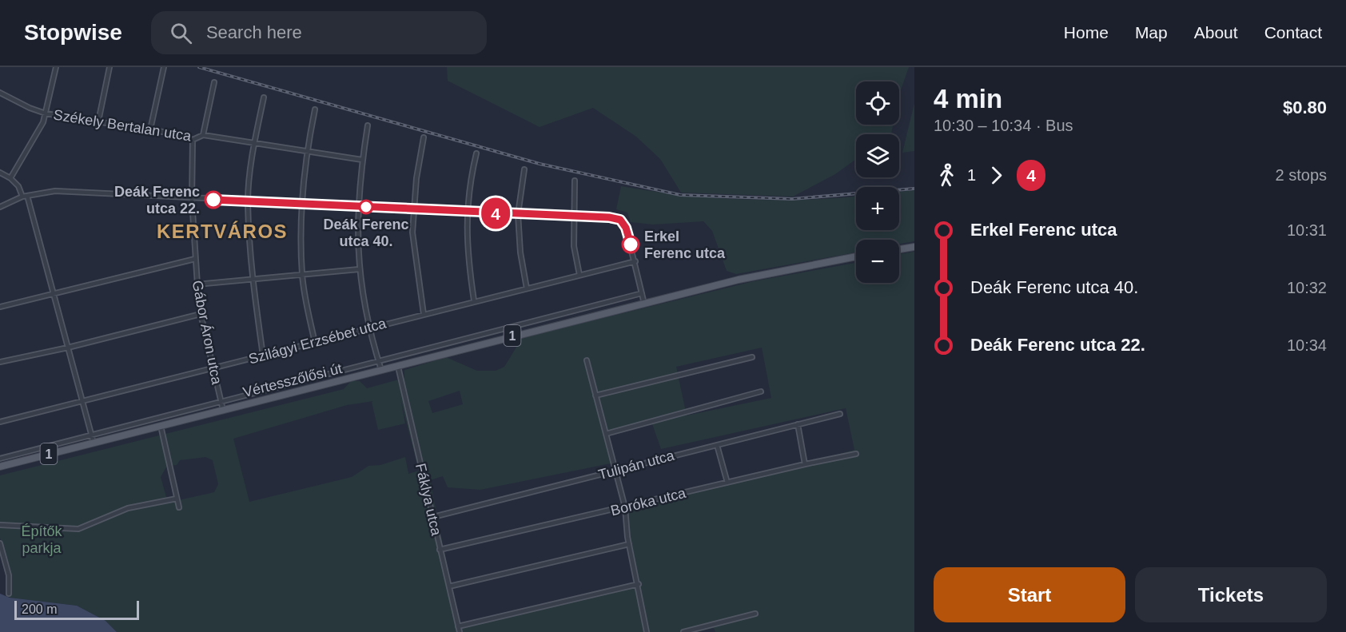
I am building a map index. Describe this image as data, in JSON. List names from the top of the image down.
{
  "streets": {
    "main road": ["1", "Vértesszőlősi út"],
    "street": [
      "Székely Bertalan utca",
      "Gábor Áron utca",
      "Szilágyi Erzsébet utca",
      "Tulipán utca",
      "Fáklya utca",
      "Boróka utca"
    ]
  },
  "crossings": [
    ["Székely Bertalan utca", "Gábor Áron utca"],
    ["Gábor Áron utca", "Szilágyi Erzsébet utca"],
    ["Gábor Áron utca", "Vértesszőlősi út"],
    ["Vértesszőlősi út", "Fáklya utca"],
    ["Tulipán utca", "Fáklya utca"],
    ["Fáklya utca", "Boróka utca"]
  ],
  "districts": ["KERTVÁROS"],
  "parks": ["Építők parkja"],
  "places": ["Deák Ferenc utca 22.", "Deák Ferenc utca 40.", "Erkel Ferenc utca"],
  "lines": ["bus line 4"],
  "scale_bar": "200 m",
  "page": {
    "header": "Stopwise",
    "search": "Search here",
    "nav": [
      "Home",
      "Map",
      "About",
      "Contact"
    ],
    "on_map": "4",
    "heading": ["4 min", "10:30 – 10:34 · Bus", "$0.80"],
    "map_buttons": ["+", "−"],
    "legs": ["1", "4", "2 stops"],
    "list": [
      {
        "name": "Erkel Ferenc utca",
        "value": "10:31"
      },
      {
        "name": "Deák Ferenc utca 40.",
        "value": "10:32"
      },
      {
        "name": "Deák Ferenc utca 22.",
        "value": "10:34"
      }
    ],
    "buttons": ["Start", "Tickets"],
    "scale": "200 m"
  }
}
